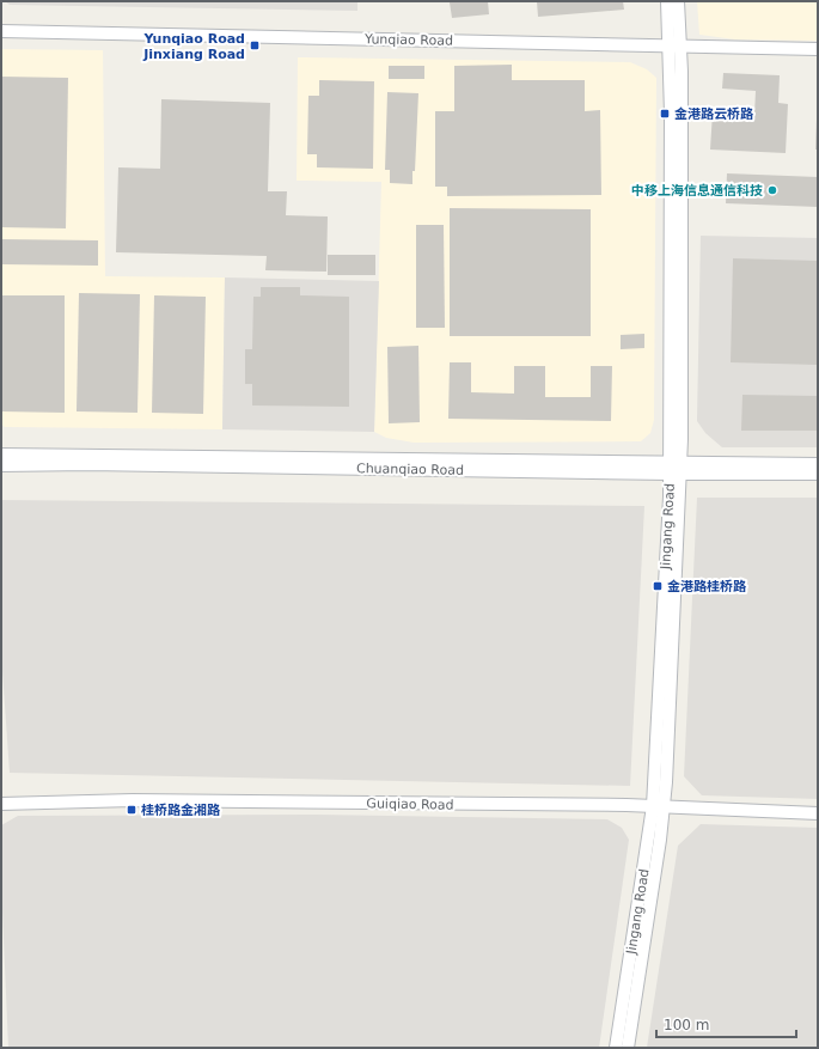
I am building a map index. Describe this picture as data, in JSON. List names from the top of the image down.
{
  "streets": {
    "street": [
      "Yunqiao Road",
      "Chuanqiao Road",
      "Jingang Road",
      "Guiqiao Road"
    ]
  },
  "crossings": [
    ["Yunqiao Road", "Jingang Road"],
    ["Chuanqiao Road", "Jingang Road"],
    ["Jingang Road", "Guiqiao Road"]
  ],
  "places": {
    "transit": [
      "Yunqiao Road Jinxiang Road",
      "金港路云桥路",
      "金港路桂桥路",
      "桂桥路金湘路"
    ],
    "other": ["中移上海信息通信科技"]
  },
  "scale_bar": "100 m"
}
